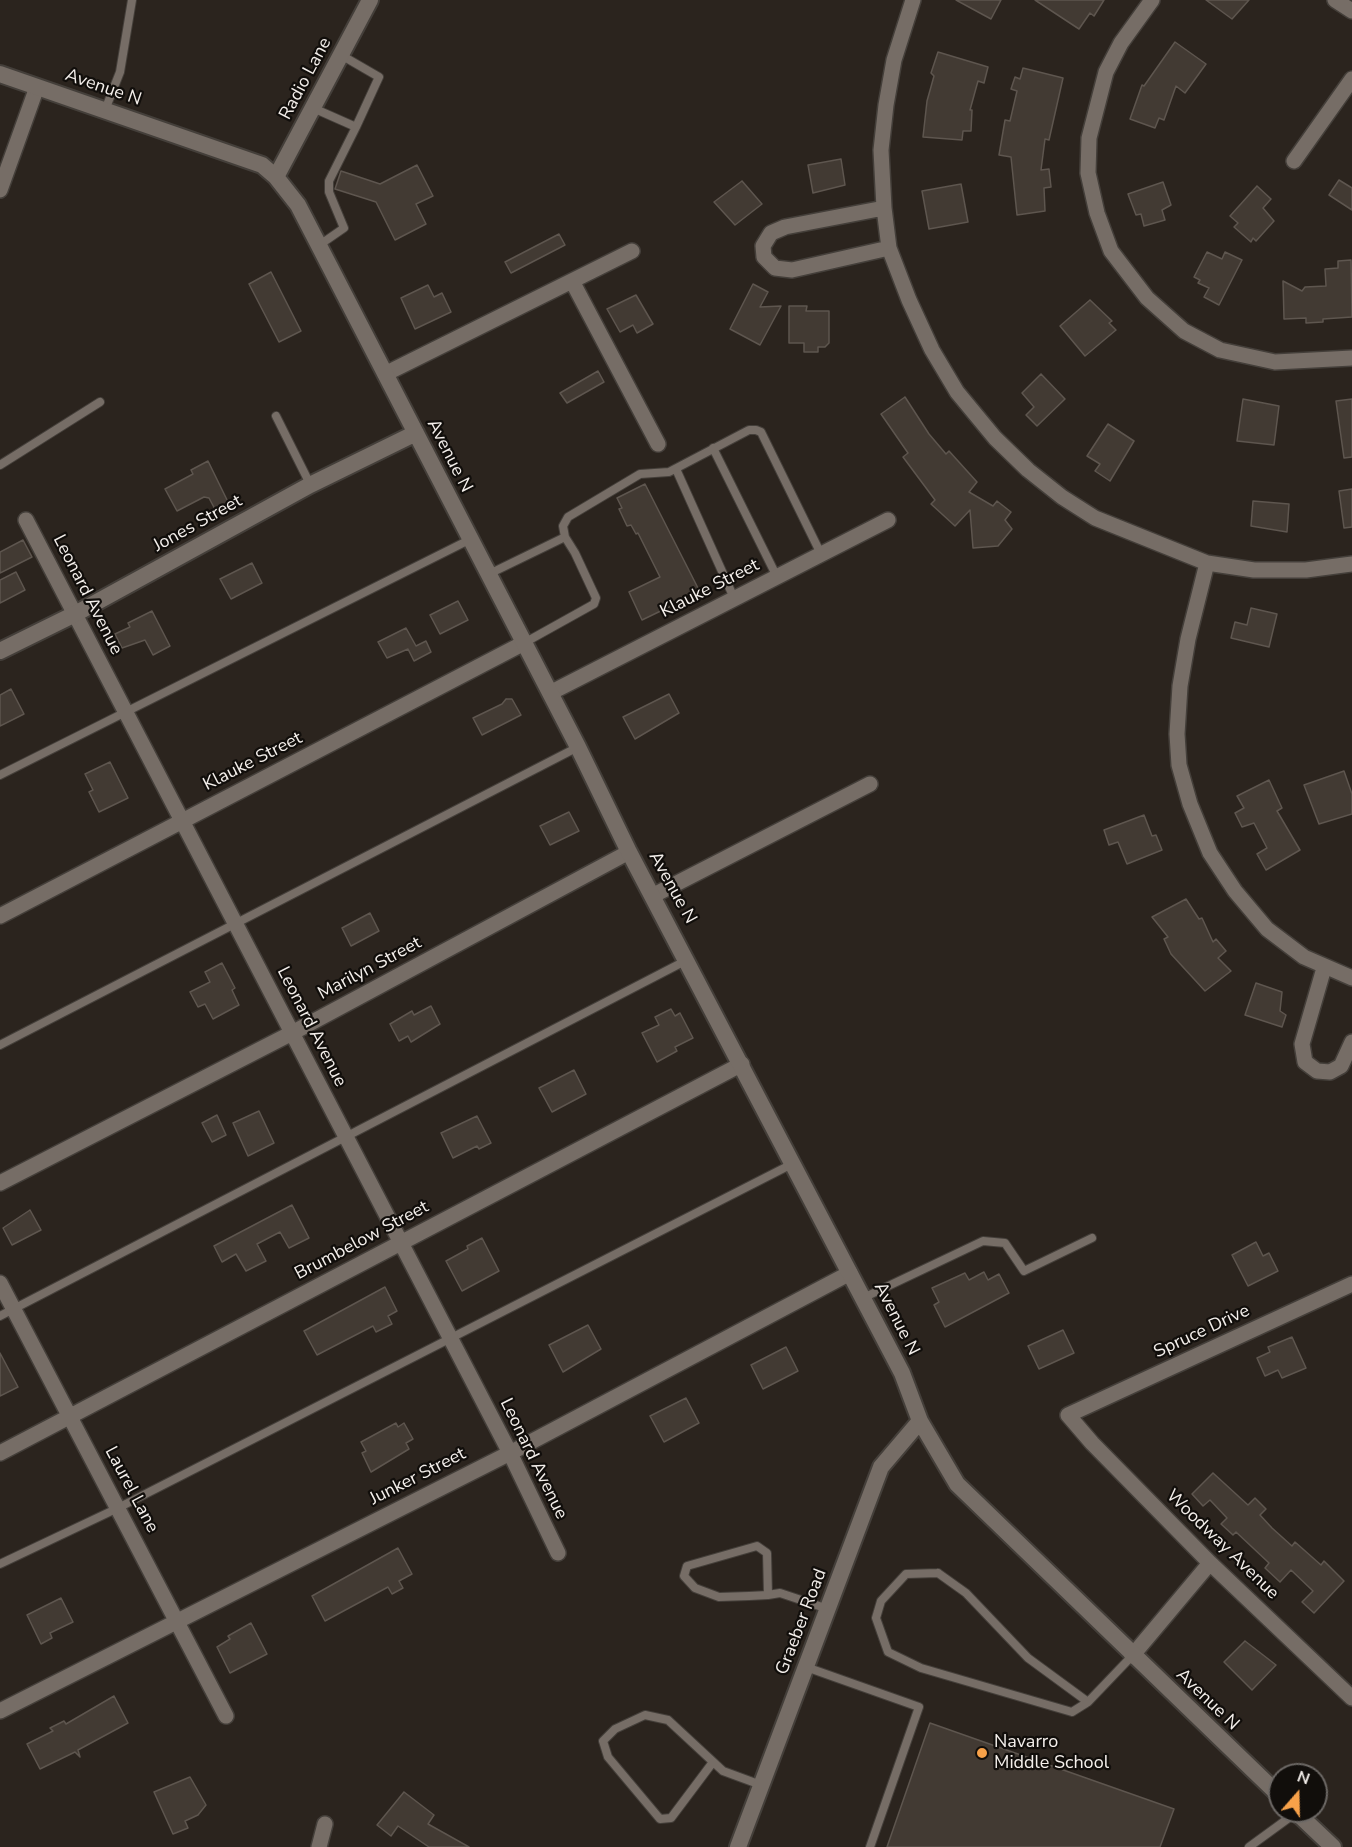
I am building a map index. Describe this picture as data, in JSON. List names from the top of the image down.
{
  "streets": {
    "street": [
      "Radio Lane",
      "Avenue N",
      "Jones Street",
      "Klauke Street",
      "Leonard Avenue",
      "Marilyn Street",
      "Brumbelow Street",
      "Spruce Drive",
      "Junker Street",
      "Laurel Lane",
      "Woodway Avenue",
      "Graeber Road"
    ]
  },
  "crossings": [
    ["Radio Lane", "Avenue N"],
    ["Avenue N", "Jones Street"],
    ["Avenue N", "Klauke Street"],
    ["Avenue N", "Marilyn Street"],
    ["Avenue N", "Brumbelow Street"],
    ["Avenue N", "Junker Street"],
    ["Avenue N", "Graeber Road"],
    ["Jones Street", "Leonard Avenue"],
    ["Klauke Street", "Leonard Avenue"],
    ["Leonard Avenue", "Marilyn Street"],
    ["Leonard Avenue", "Brumbelow Street"],
    ["Leonard Avenue", "Junker Street"],
    ["Brumbelow Street", "Laurel Lane"],
    ["Spruce Drive", "Woodway Avenue"],
    ["Junker Street", "Laurel Lane"]
  ],
  "places": ["Navarro Middle School"],
  "north": "top"
}
